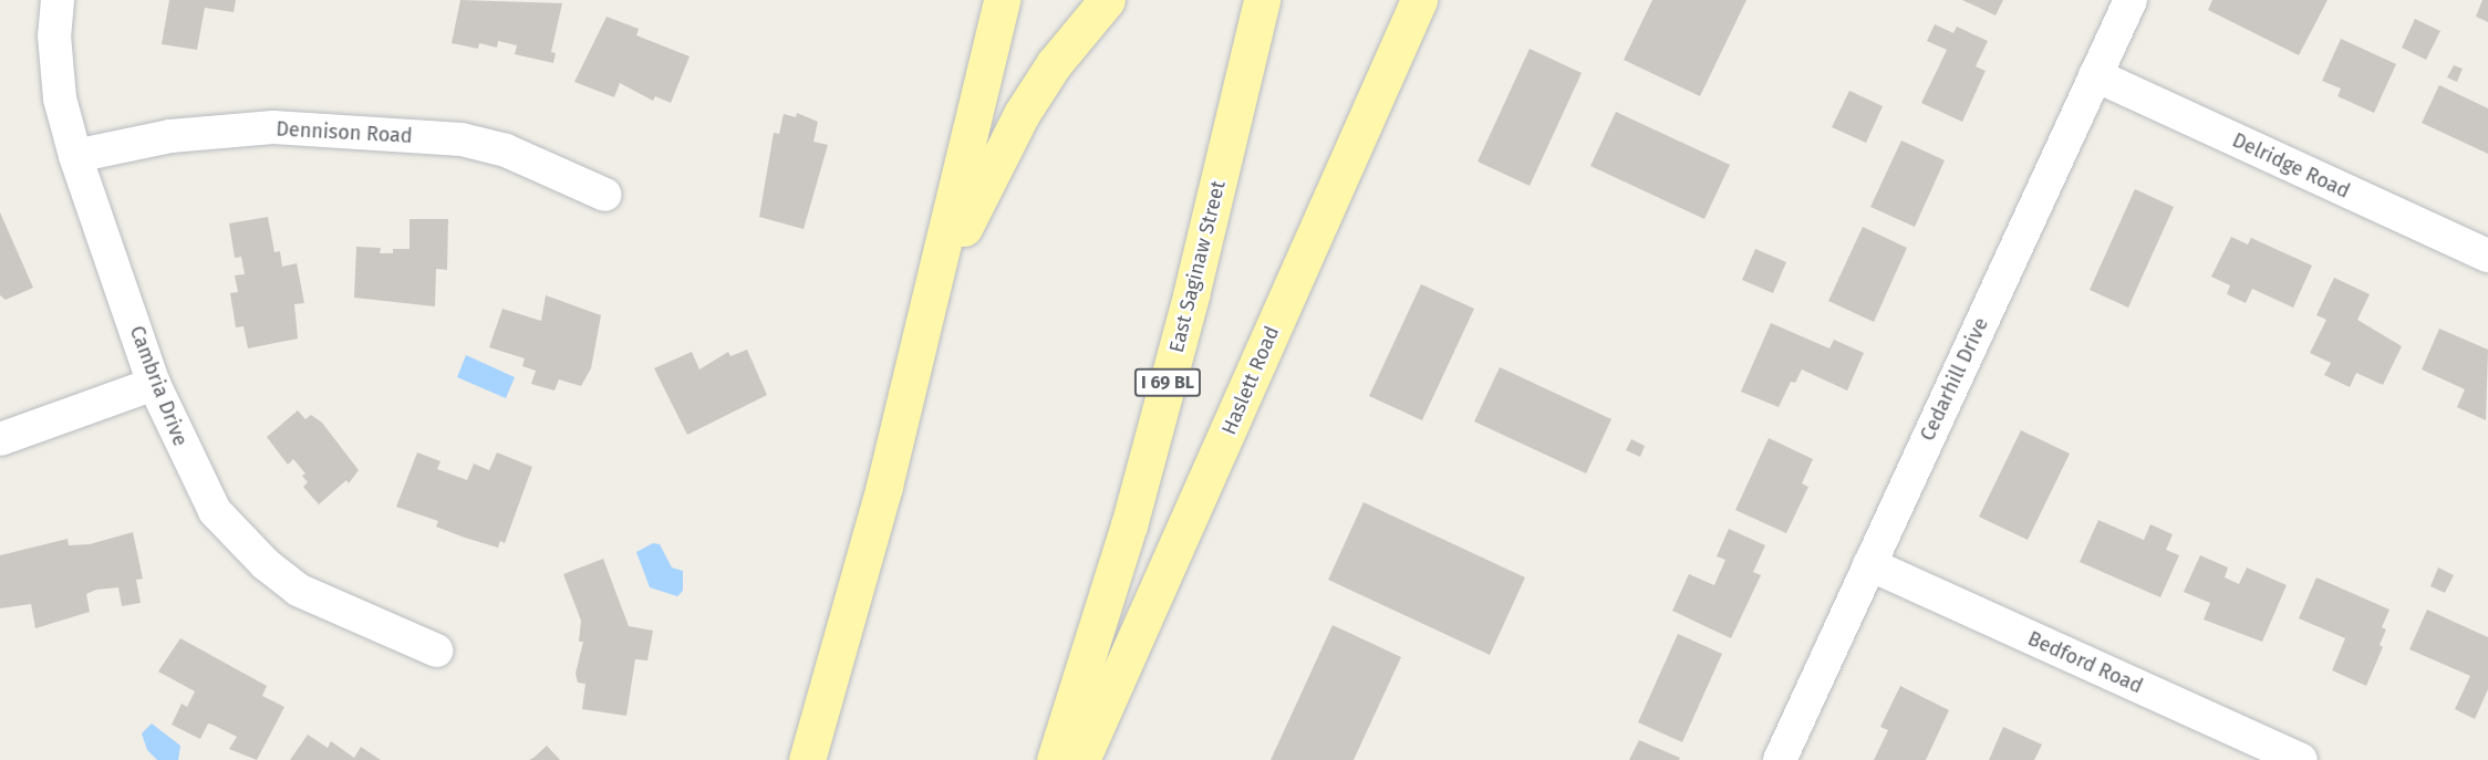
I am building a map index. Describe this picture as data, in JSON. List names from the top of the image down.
{
  "streets": {
    "main road": ["East Saginaw Street", "Haslett Road", "I 69 BL"],
    "street": [
      "Dennison Road",
      "Delridge Road",
      "Cedarhill Drive",
      "Cambria Drive",
      "Bedford Road"
    ]
  },
  "crossings": [
    ["Dennison Road", "Cambria Drive"],
    ["Delridge Road", "Cedarhill Drive"],
    ["Cedarhill Drive", "Bedford Road"]
  ]
}
